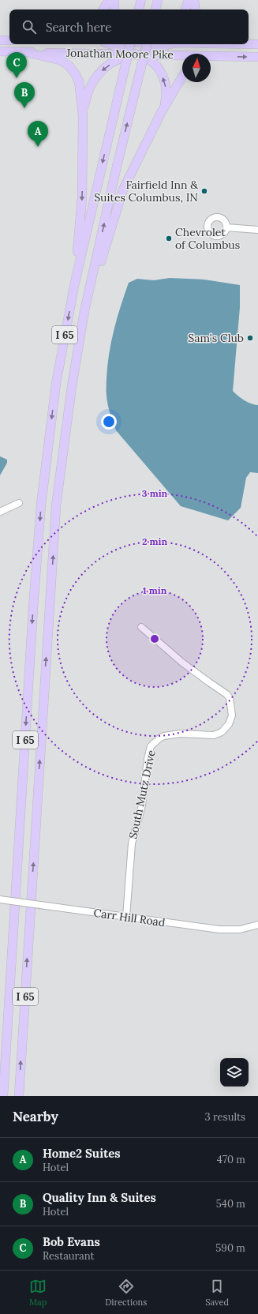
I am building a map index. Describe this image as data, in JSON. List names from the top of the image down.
{
  "streets": {
    "highway": ["Jonathan Moore Pike", "I 65"],
    "street": ["South Mutz Drive", "Carr Hill Road"]
  },
  "crossings": [
    ["South Mutz Drive", "Carr Hill Road"]
  ],
  "places": ["Fairfield Inn & Suites Columbus, IN", "Chevrolet of Columbus", "Sam's Club"],
  "north": "top",
  "page": {
    "search": "Search here",
    "pins": ["C", "B", "A"],
    "heading": ["Nearby", "3 results"],
    "list": [
      {
        "mark": "A",
        "name": "Home2 Suites",
        "note": "Hotel",
        "value": "470 m"
      },
      {
        "mark": "B",
        "name": "Quality Inn & Suites",
        "note": "Hotel",
        "value": "540 m"
      },
      {
        "mark": "C",
        "name": "Bob Evans",
        "note": "Restaurant",
        "value": "590 m"
      }
    ],
    "nav": ["Map", "Directions", "Saved"]
  },
  "rings": ["3 min", "2 min", "1 min"]
}
